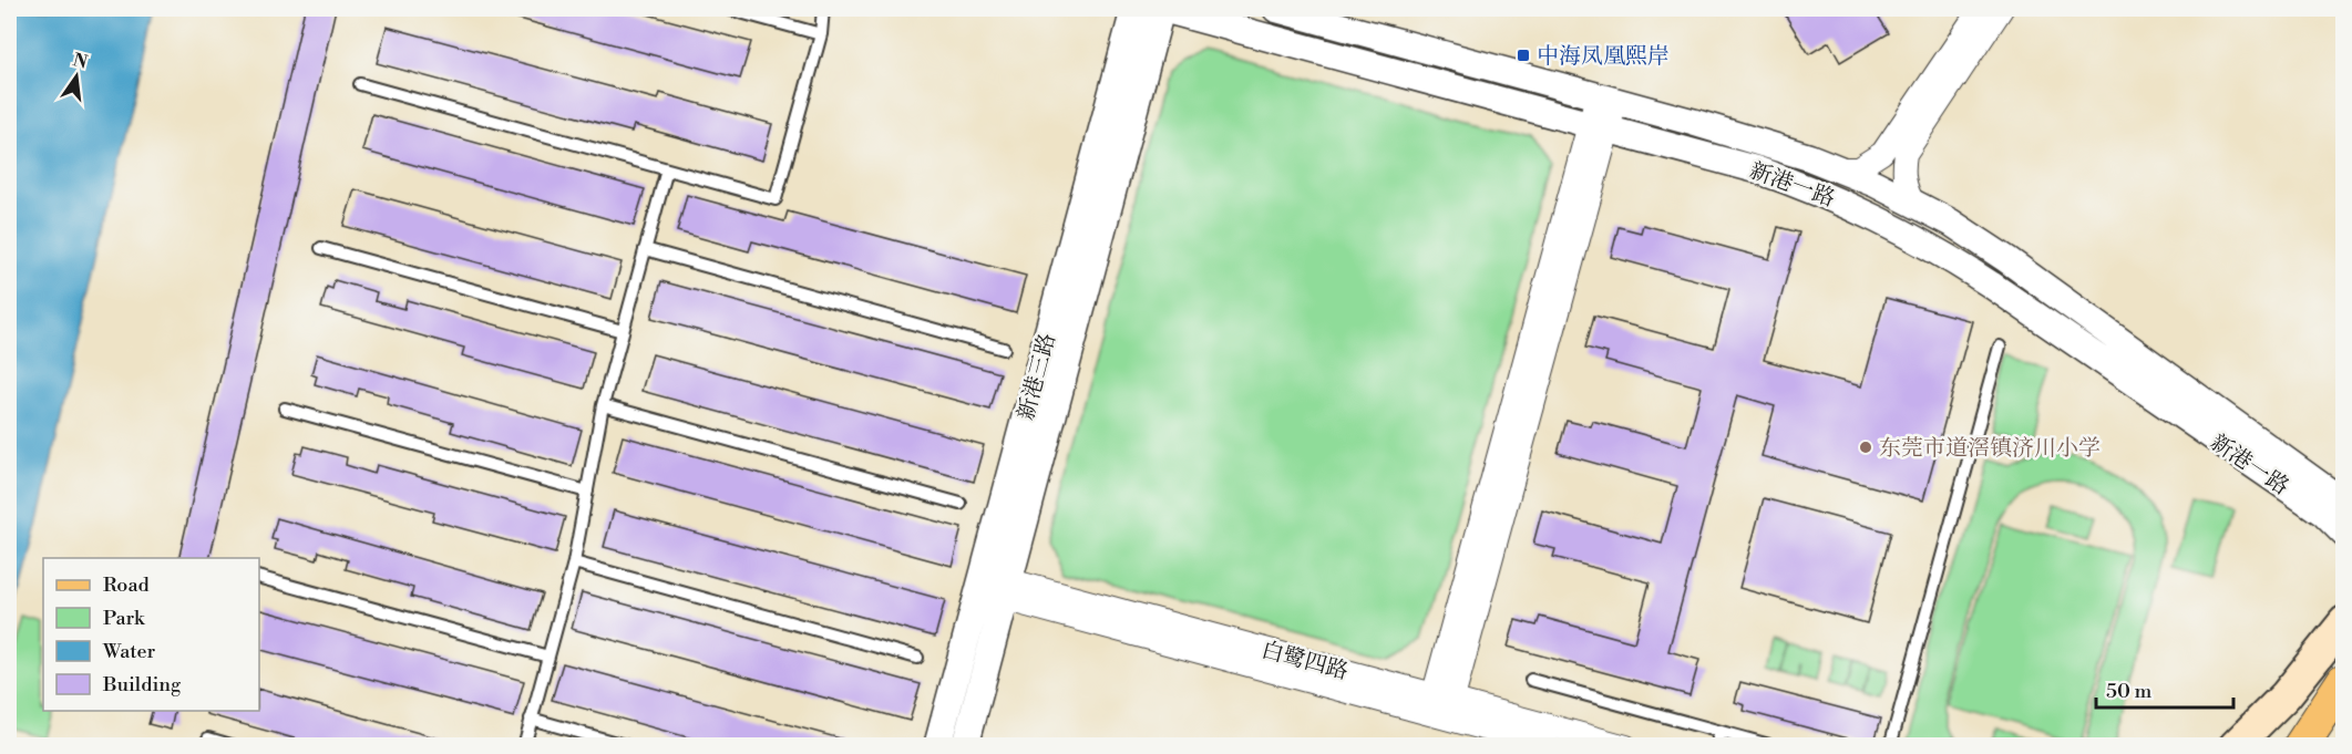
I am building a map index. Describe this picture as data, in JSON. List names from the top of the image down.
{
  "streets": {
    "street": ["新港一路", "新港三路", "白鹭四路"]
  },
  "crossings": [
    ["新港一路", "新港三路"],
    ["新港三路", "白鹭四路"]
  ],
  "places": {
    "transit": ["中海凤凰熙岸"],
    "other": ["东莞市道滘镇济川小学"]
  },
  "legend": [
    "Road",
    "Park",
    "Water",
    "Building"
  ],
  "scale_bar": "50 m",
  "north": "top"
}
